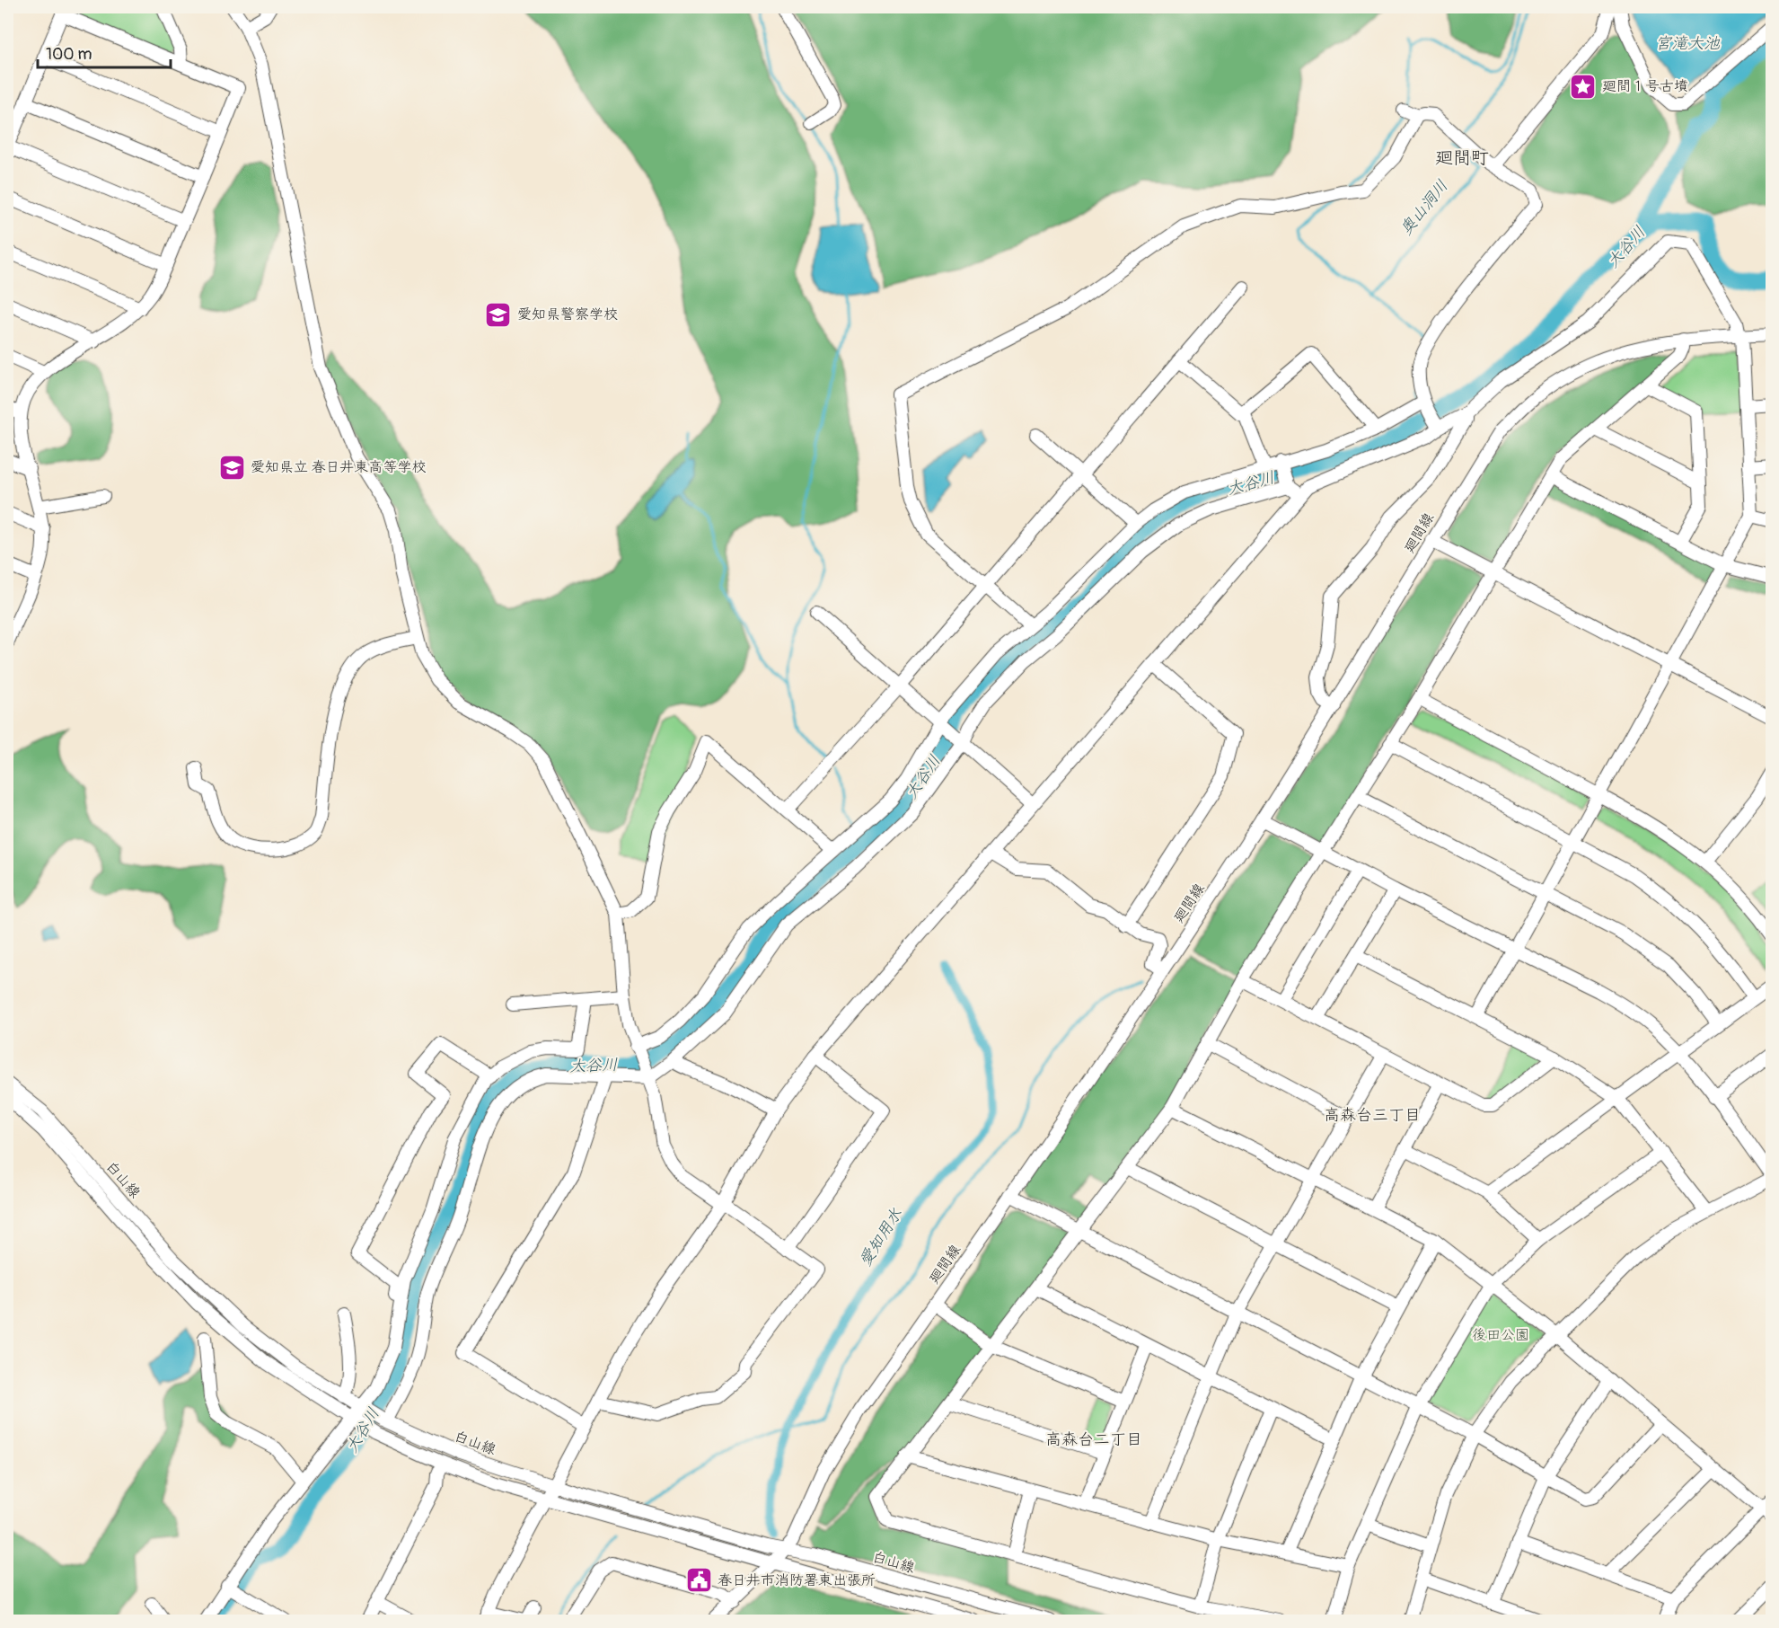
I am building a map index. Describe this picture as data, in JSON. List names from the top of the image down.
{
  "streets": {
    "street": ["廻間線", "白山線"]
  },
  "crossings": [
    ["廻間線", "白山線"]
  ],
  "districts": ["廻間町", "高森台三丁目", "高森台二丁目"],
  "water": [
    "宮滝大池",
    "奥山洞川",
    "大谷川",
    "愛知用水"
  ],
  "parks": ["後田公園"],
  "places": {
    "place": ["廻間１号古墳"],
    "school or university": ["愛知県警察学校", "愛知県立 春日井東高等学校"],
    "public building": ["春日井市消防署東出張所"]
  },
  "scale_bar": "100 m"
}
